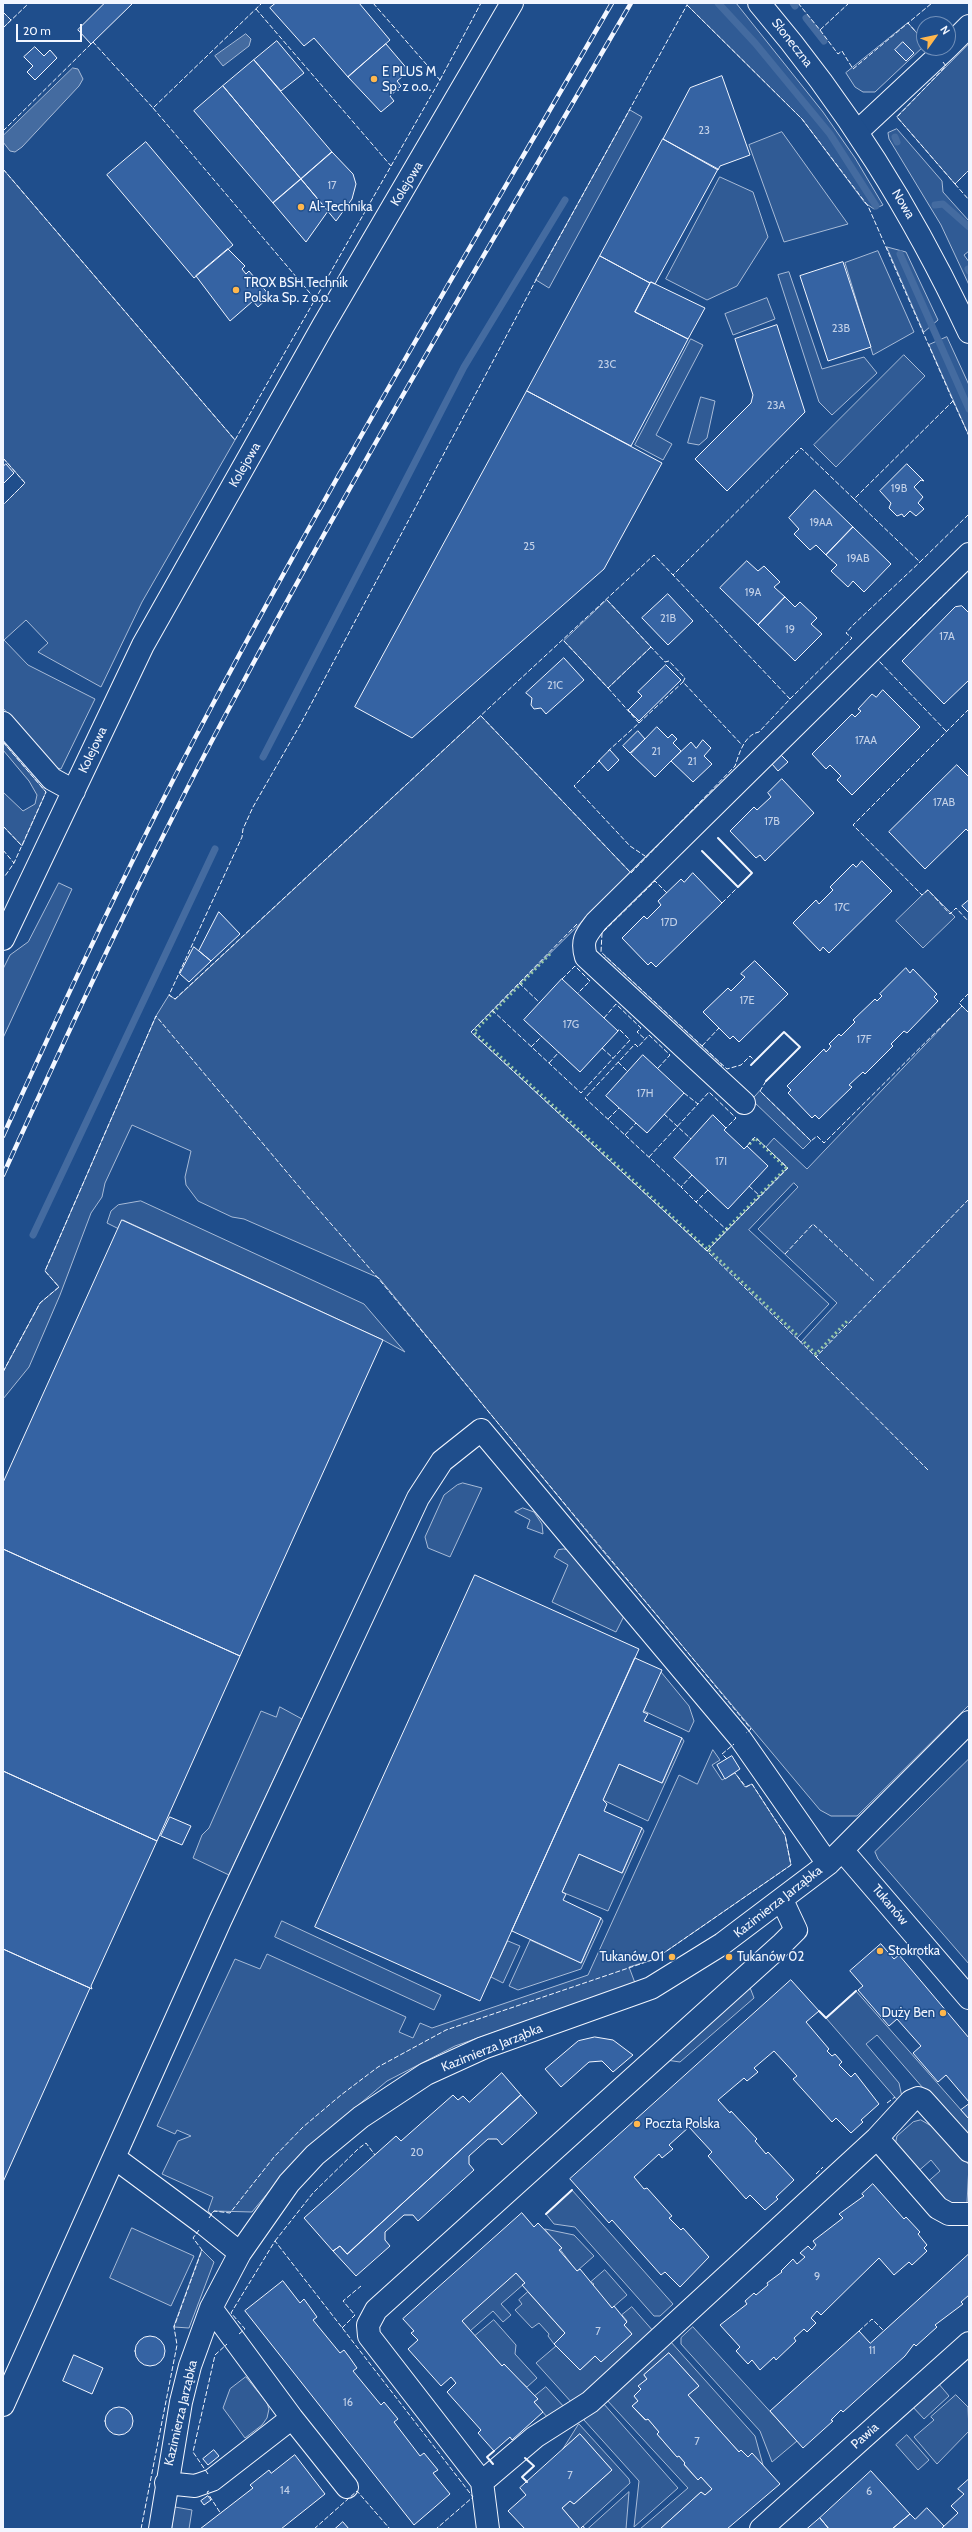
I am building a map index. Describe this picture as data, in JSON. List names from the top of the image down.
{
  "streets": {
    "street": [
      "Słoneczna",
      "Kolejowa",
      "Nowa",
      "Kazimierza Jarząbka",
      "Tukanów",
      "Pawia"
    ]
  },
  "crossings": [
    ["Słoneczna", "Nowa"],
    ["Kazimierza Jarząbka", "Tukanów"]
  ],
  "places": [
    "E PLUS M Sp. z o.o.",
    "Al-Technika",
    "TROX BSH Technik Polska Sp. z o.o.",
    "Stokrotka",
    "Tukanów 01",
    "Tukanów 02",
    "Duży Ben",
    "Poczta Polska"
  ],
  "house_numbers": [
    "23",
    "17",
    "23B",
    "23C",
    "23A",
    "19B",
    "19AA",
    "25",
    "19AB",
    "19A",
    "21B",
    "19",
    "17A",
    "21C",
    "17AA",
    "21",
    "21",
    "17AB",
    "17B",
    "17C",
    "17D",
    "17E",
    "17G",
    "17F",
    "17H",
    "17I",
    "20",
    "9",
    "7",
    "11",
    "16",
    "7",
    "7",
    "14",
    "6"
  ],
  "scale_bar": "20 m",
  "north": "top right"
}
